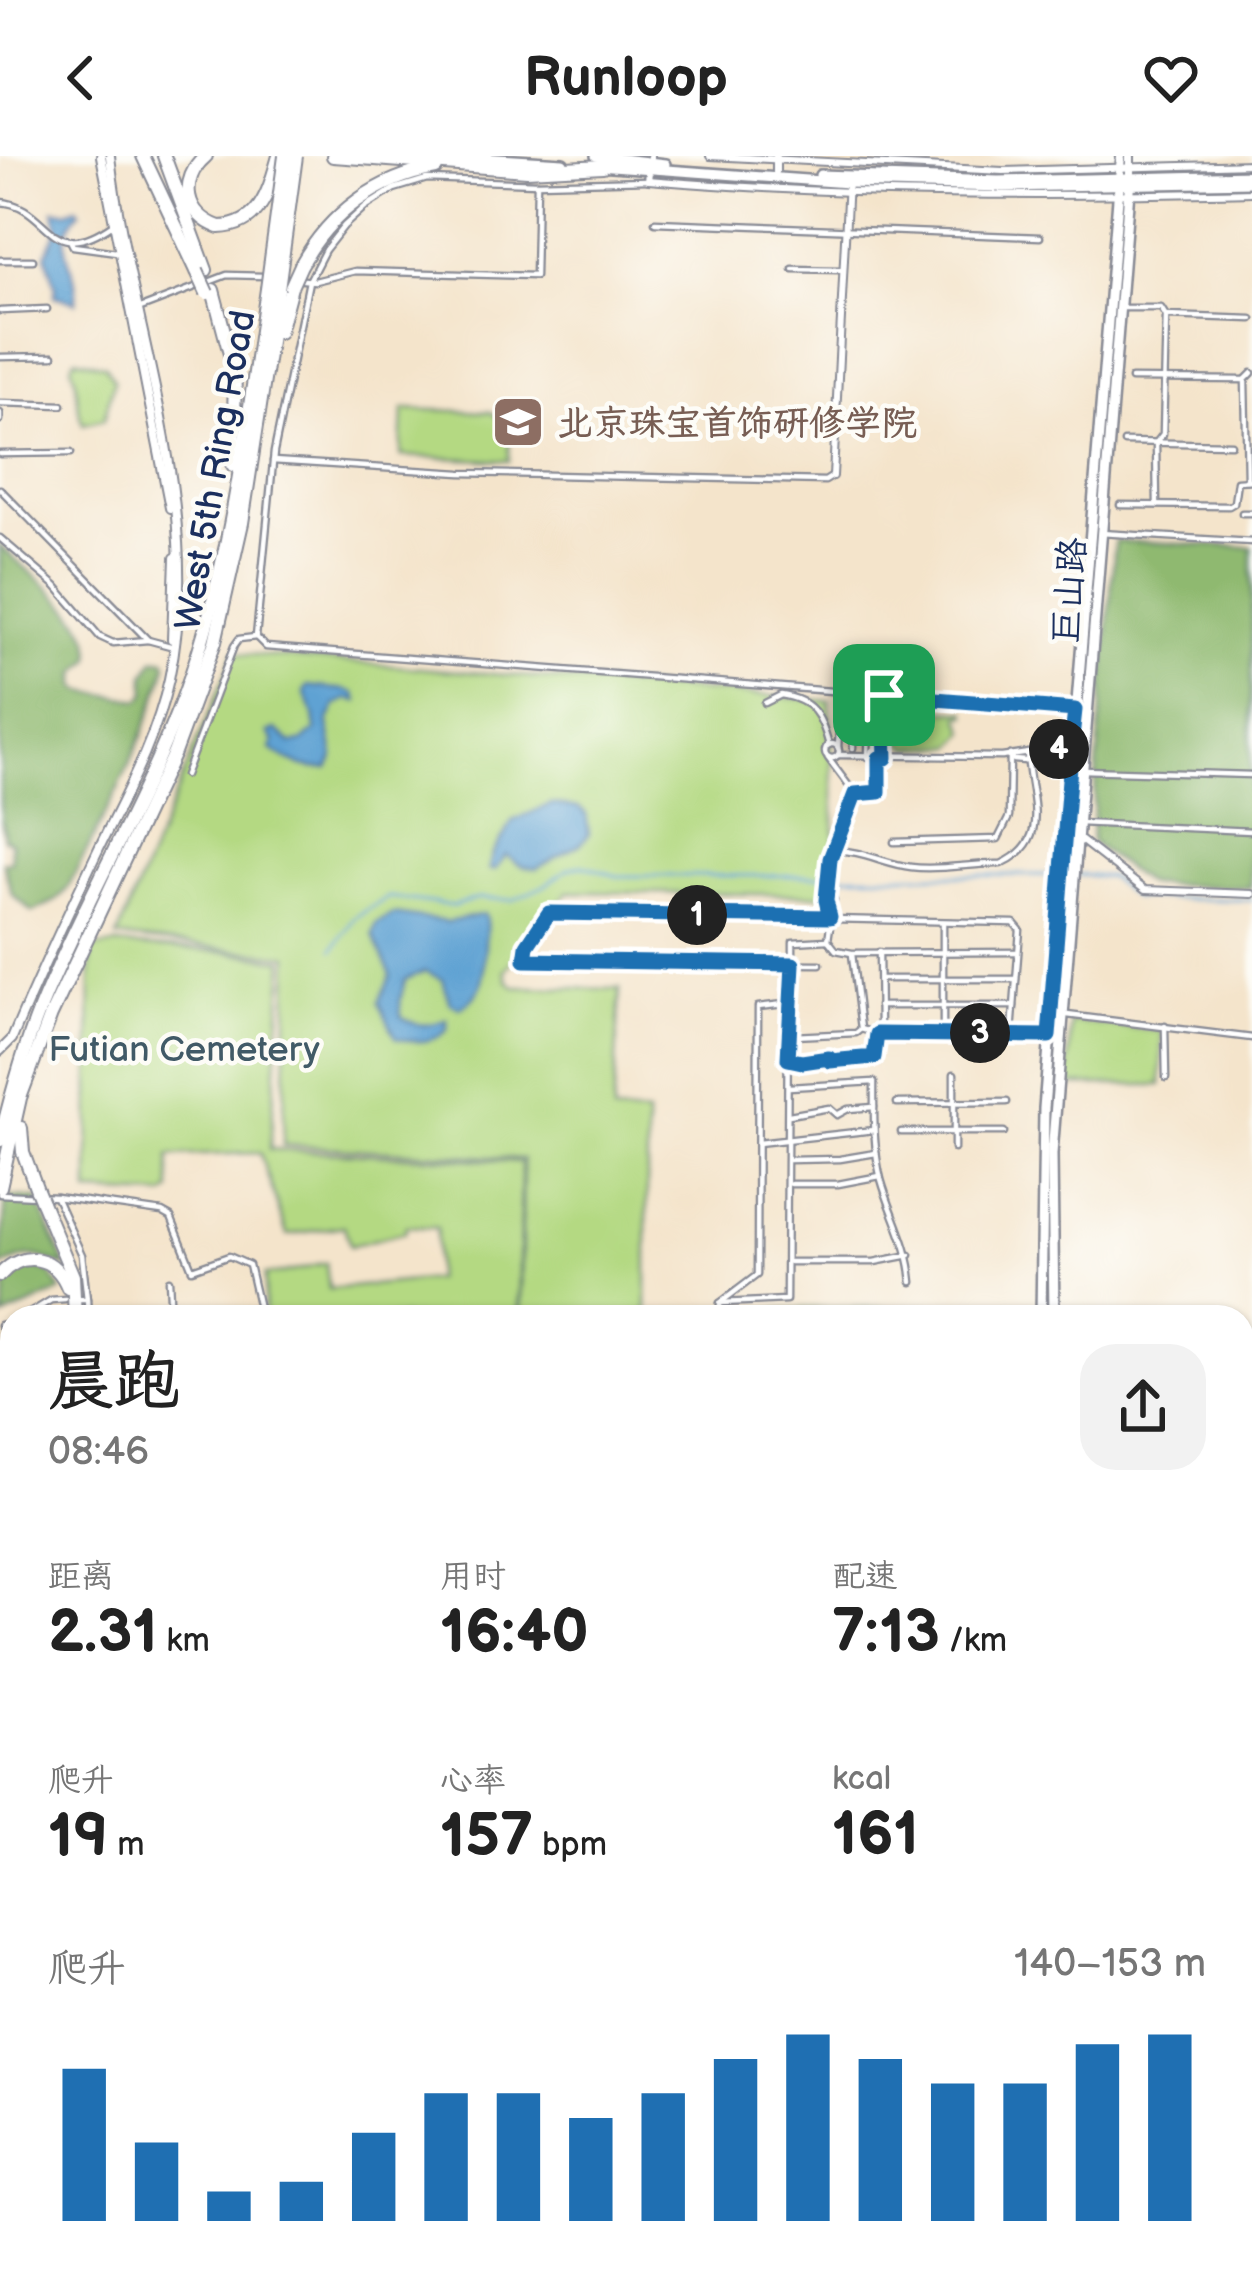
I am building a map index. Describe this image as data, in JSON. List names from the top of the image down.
{
  "streets": {
    "highway": ["West 5th Ring Road"],
    "main road": ["巨山路"]
  },
  "parks": ["Futian Cemetery"],
  "places": {
    "school or university": ["北京珠宝首饰研修学院"]
  },
  "page": {
    "header": "Runloop",
    "pins": ["4", "1", "3"],
    "heading": ["晨跑", "08:46"],
    "stats": [
      ["距离", "2.31 km"],
      ["用时", "16:40"],
      ["配速", "7:13 /km"],
      ["爬升", "19 m"],
      ["心率", "157 bpm"],
      ["kcal", "161"]
    ],
    "chart": ["爬升", "140–153 m"]
  }
}
